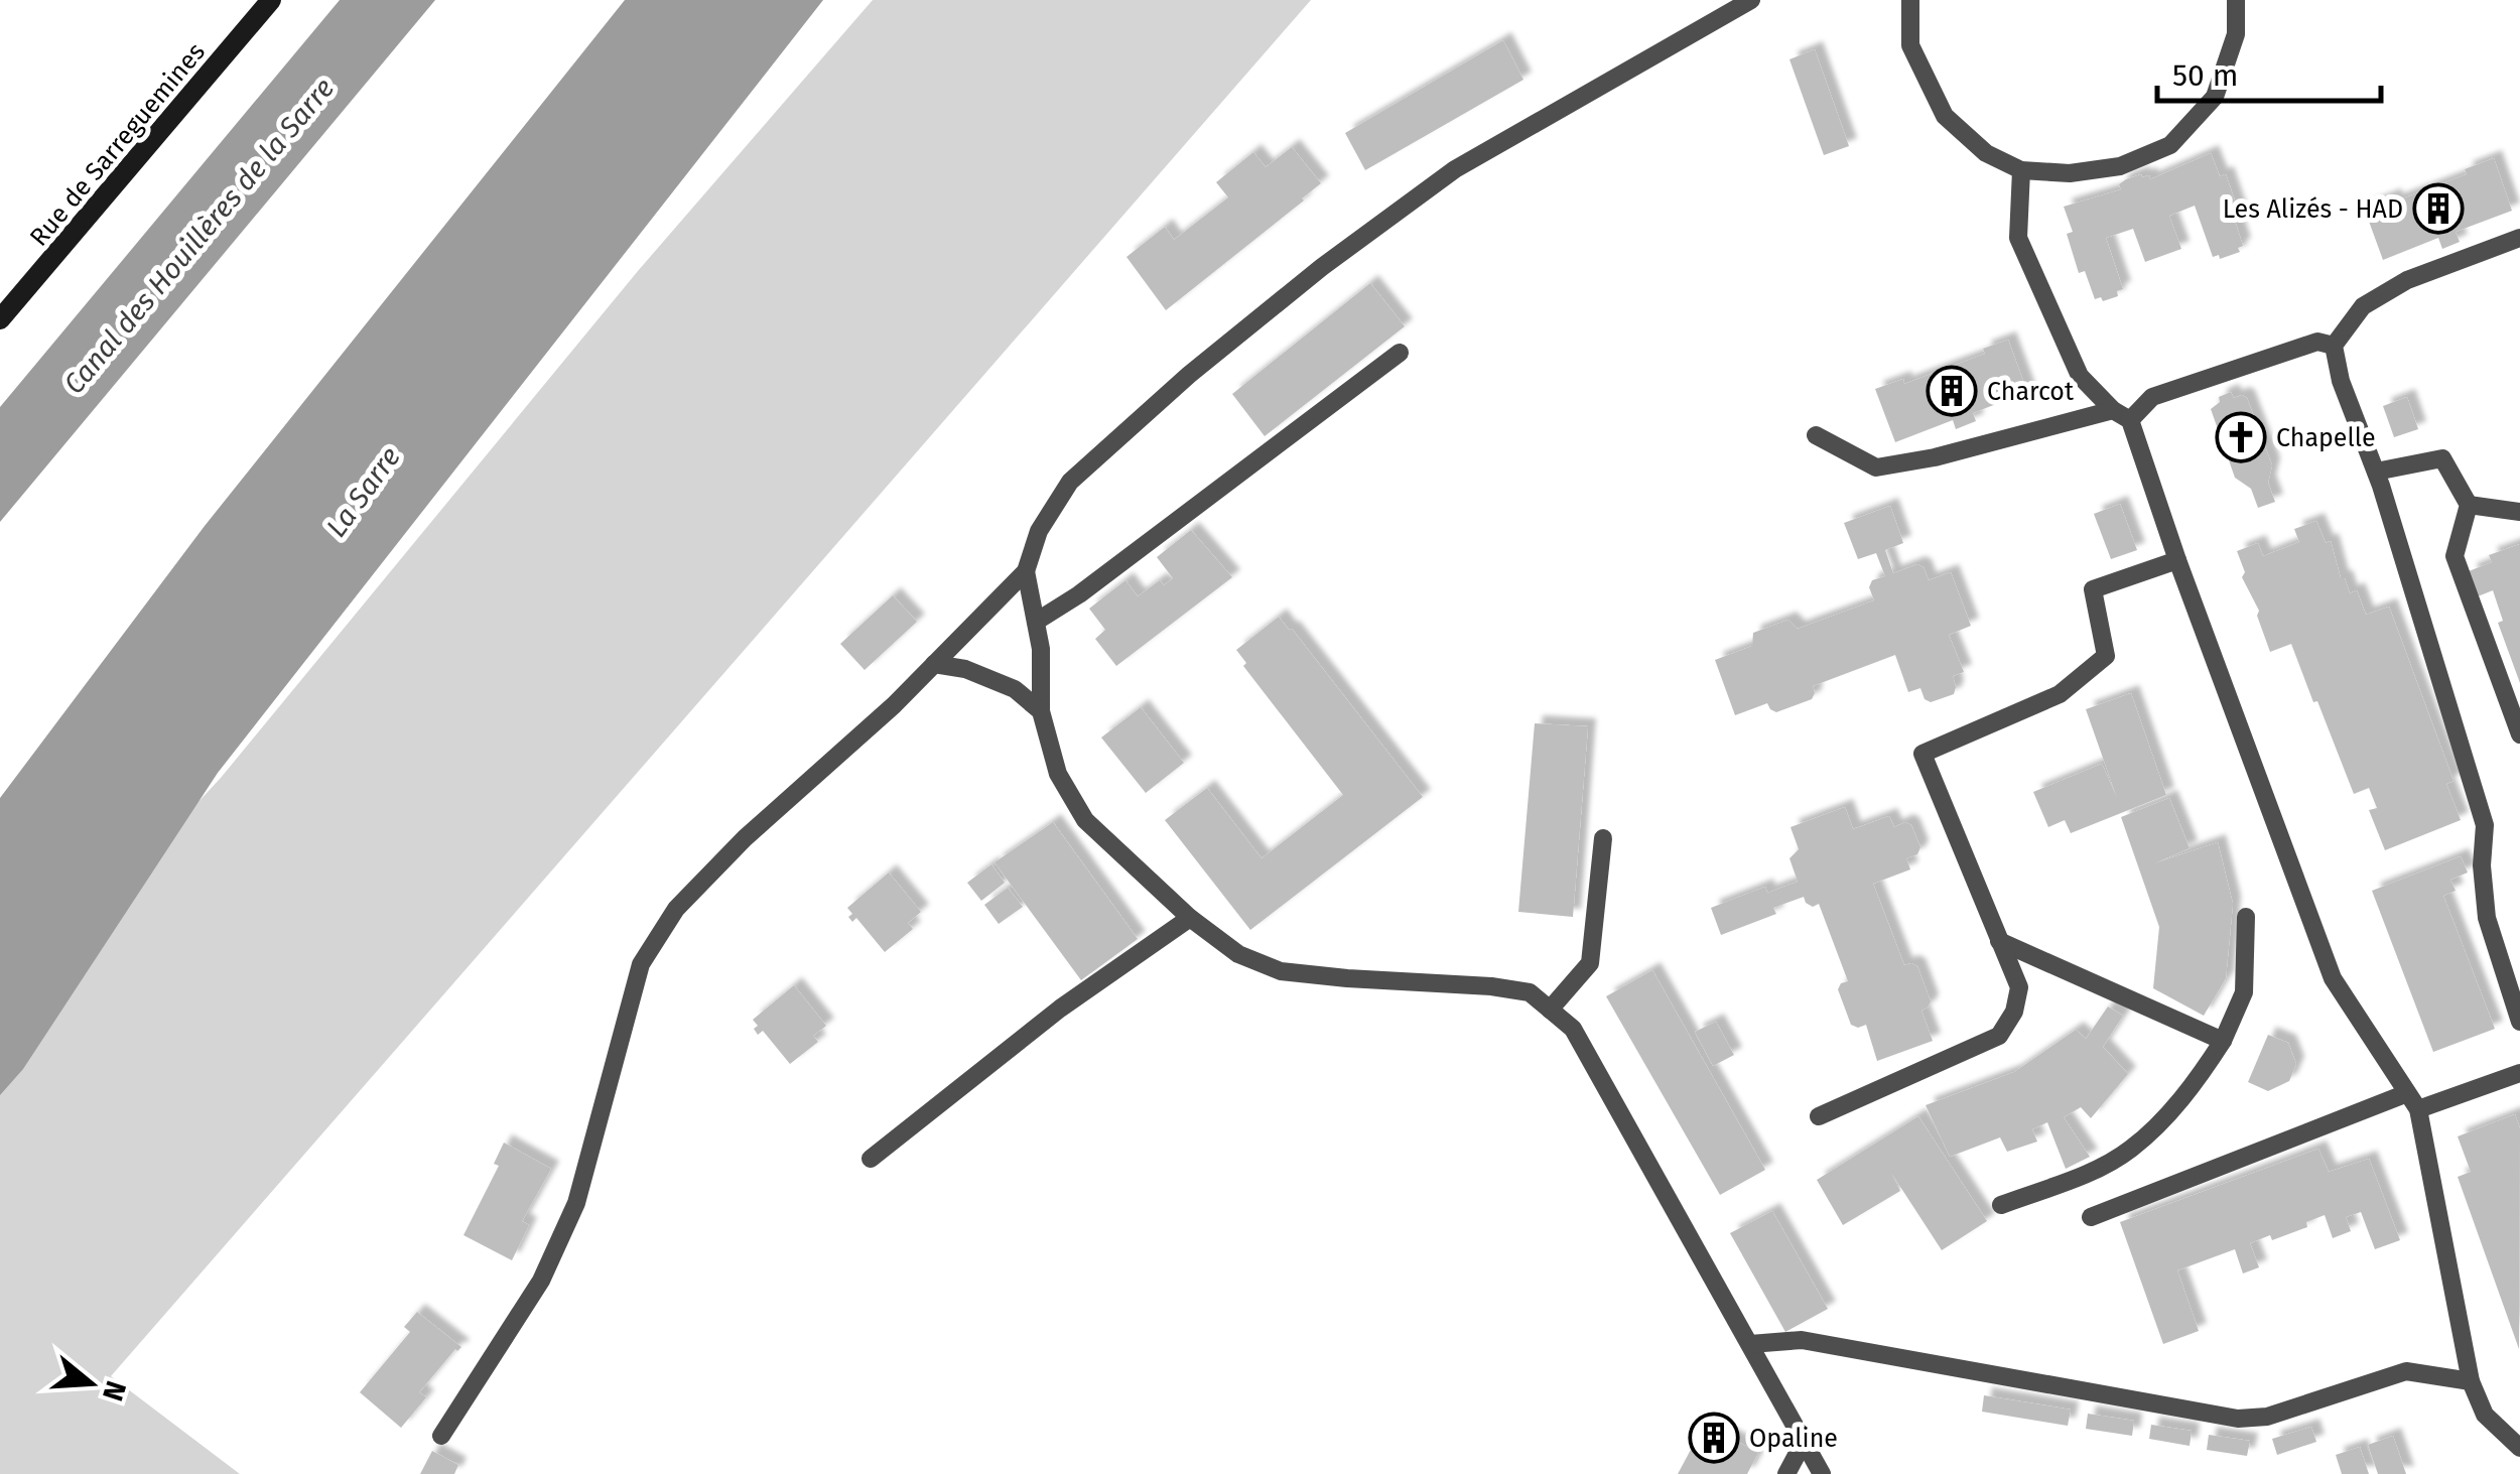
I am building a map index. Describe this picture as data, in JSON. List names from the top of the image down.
{
  "streets": {
    "street": ["Rue de Sarreguemines"]
  },
  "water": ["Canal des Houillères de la Sarre", "La Sarre"],
  "places": {
    "building": ["Les Alizés - HAD", "Charcot", "Opaline"],
    "church": ["Chapelle"]
  },
  "scale_bar": "50 m",
  "north": "right"
}
